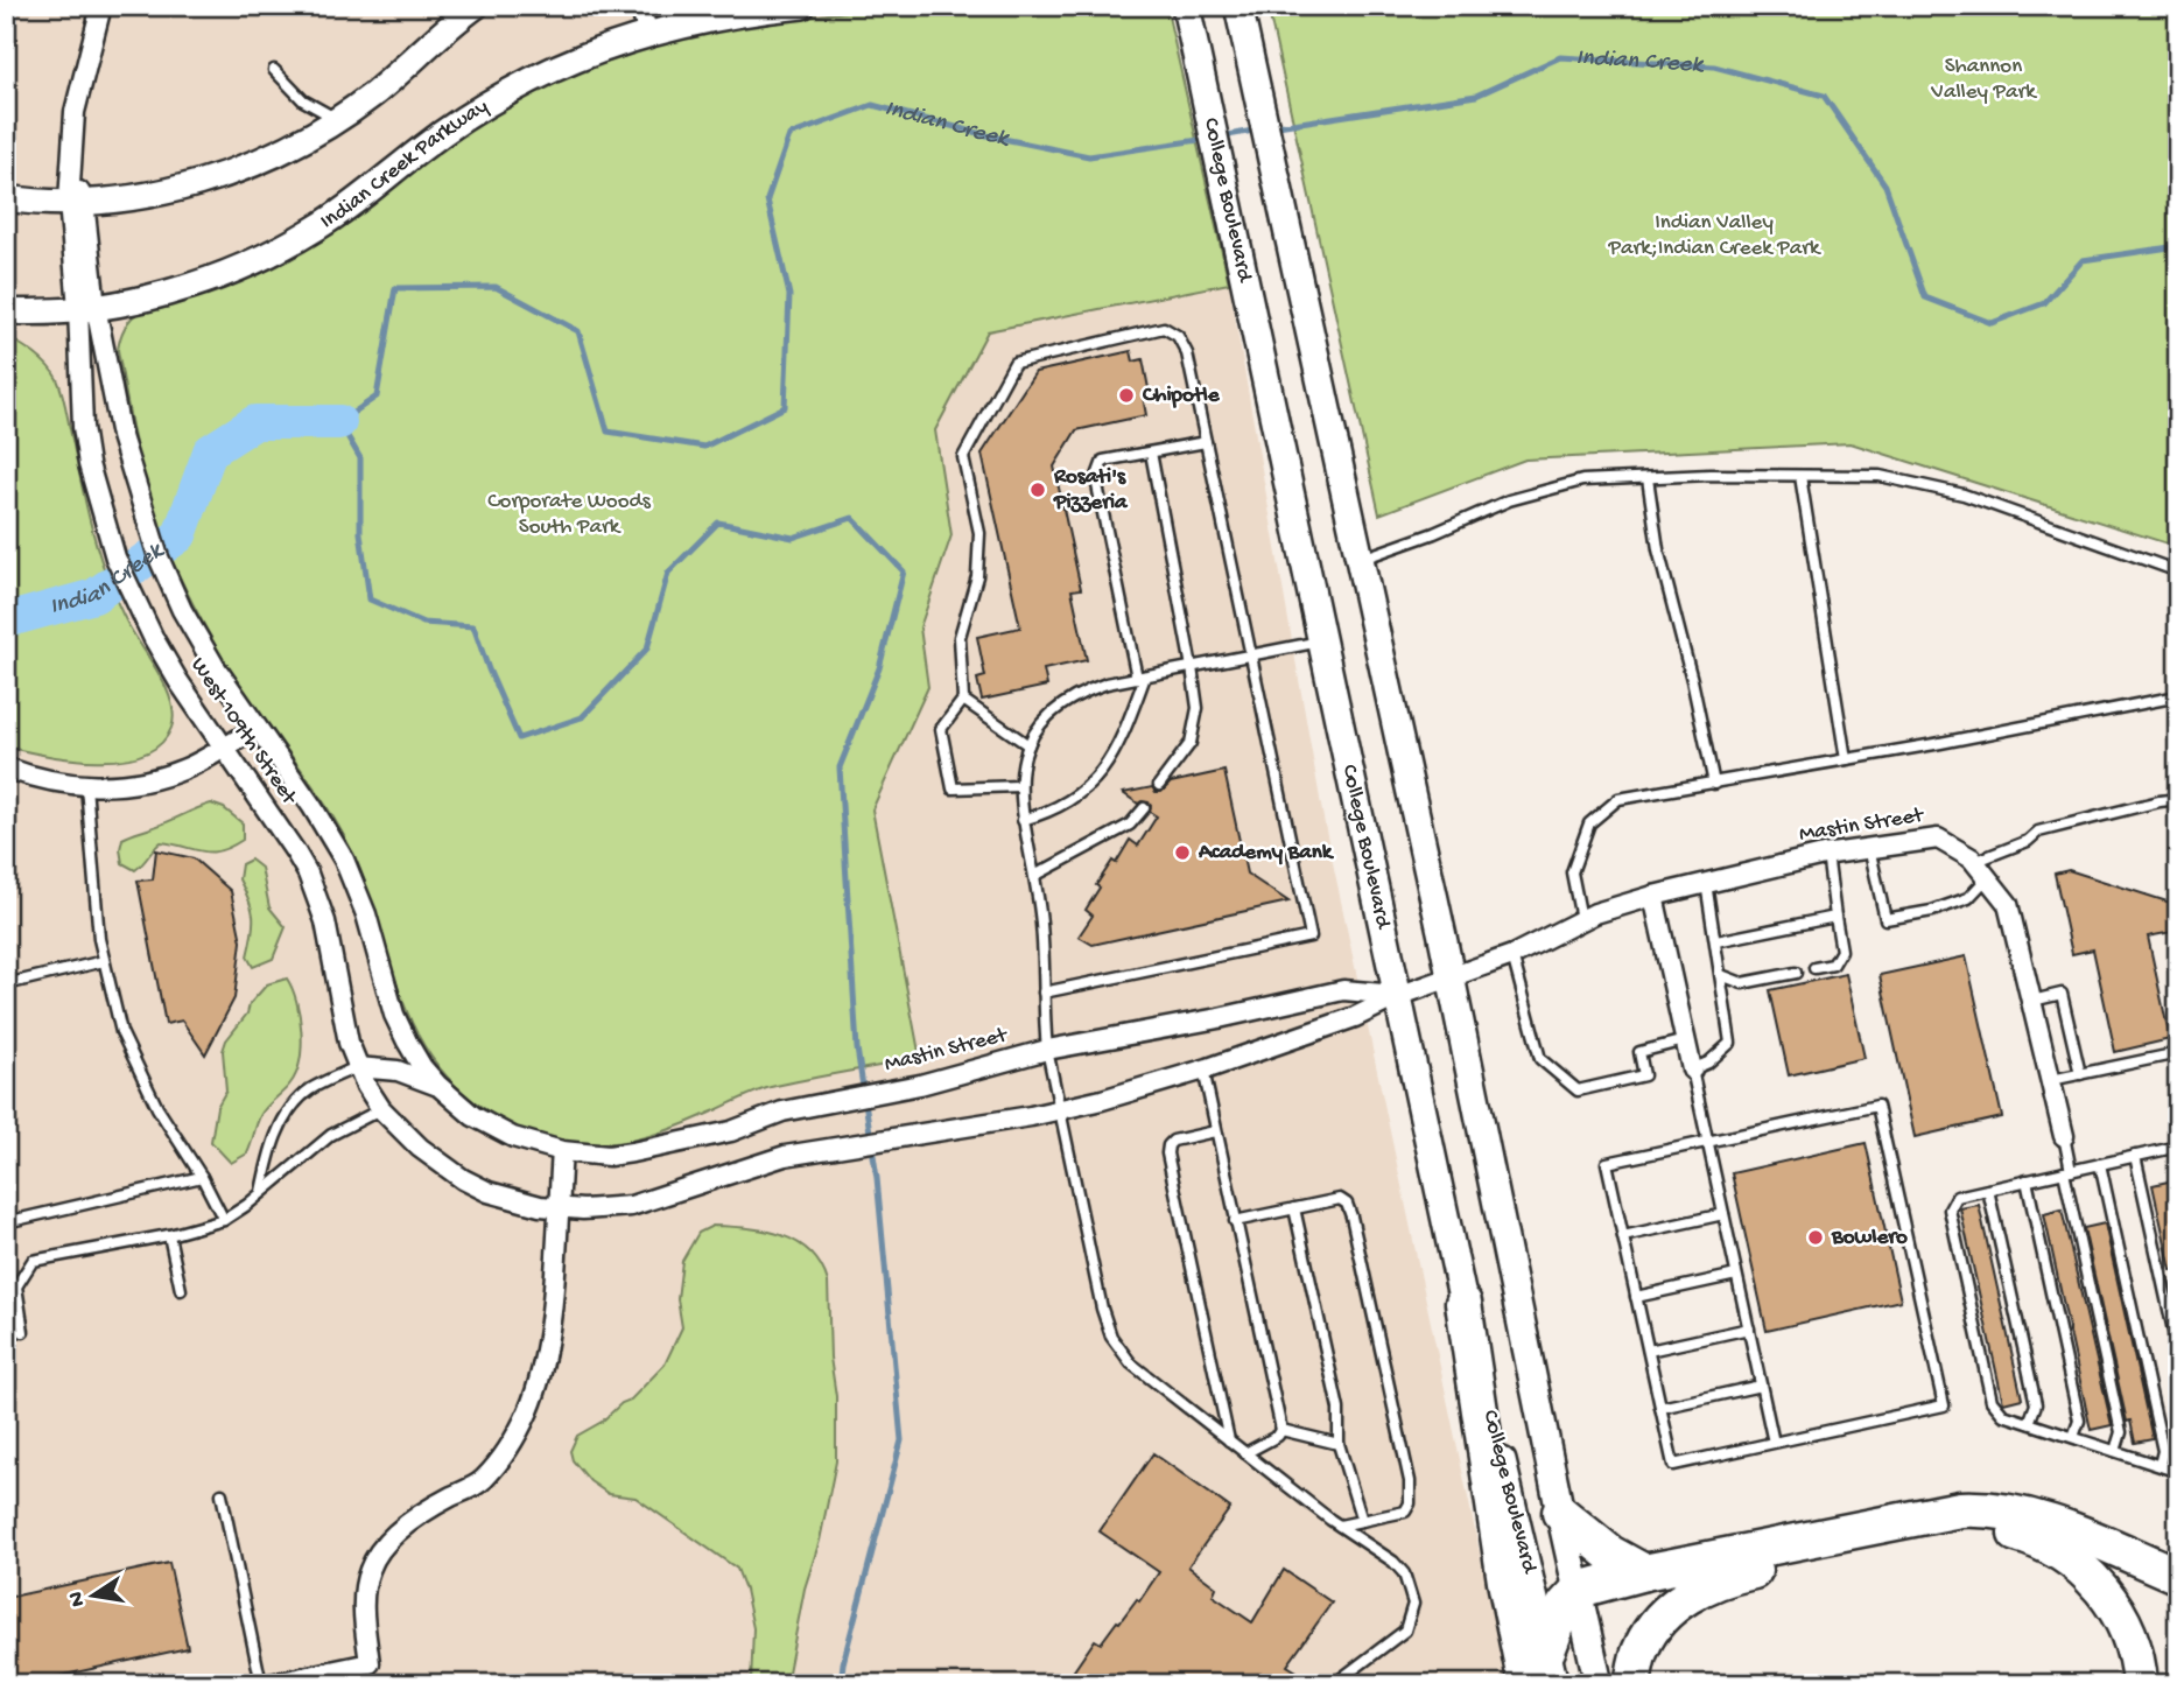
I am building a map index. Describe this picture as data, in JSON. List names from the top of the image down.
{
  "streets": {
    "main road": ["College Boulevard"],
    "street": ["Indian Creek Parkway", "West 109th Street", "Mastin Street"]
  },
  "crossings": [
    ["Indian Creek Parkway", "West 109th Street"],
    ["College Boulevard", "Mastin Street"],
    ["West 109th Street", "Mastin Street"]
  ],
  "water": ["Indian Creek"],
  "parks": ["Shannon Valley Park", "Indian Valley Park;Indian Creek Park", "Corporate Woods South Park"],
  "places": [
    "Chipotle",
    "Rosati's Pizzeria",
    "Academy Bank",
    "Bowlero"
  ],
  "north": "left"
}
